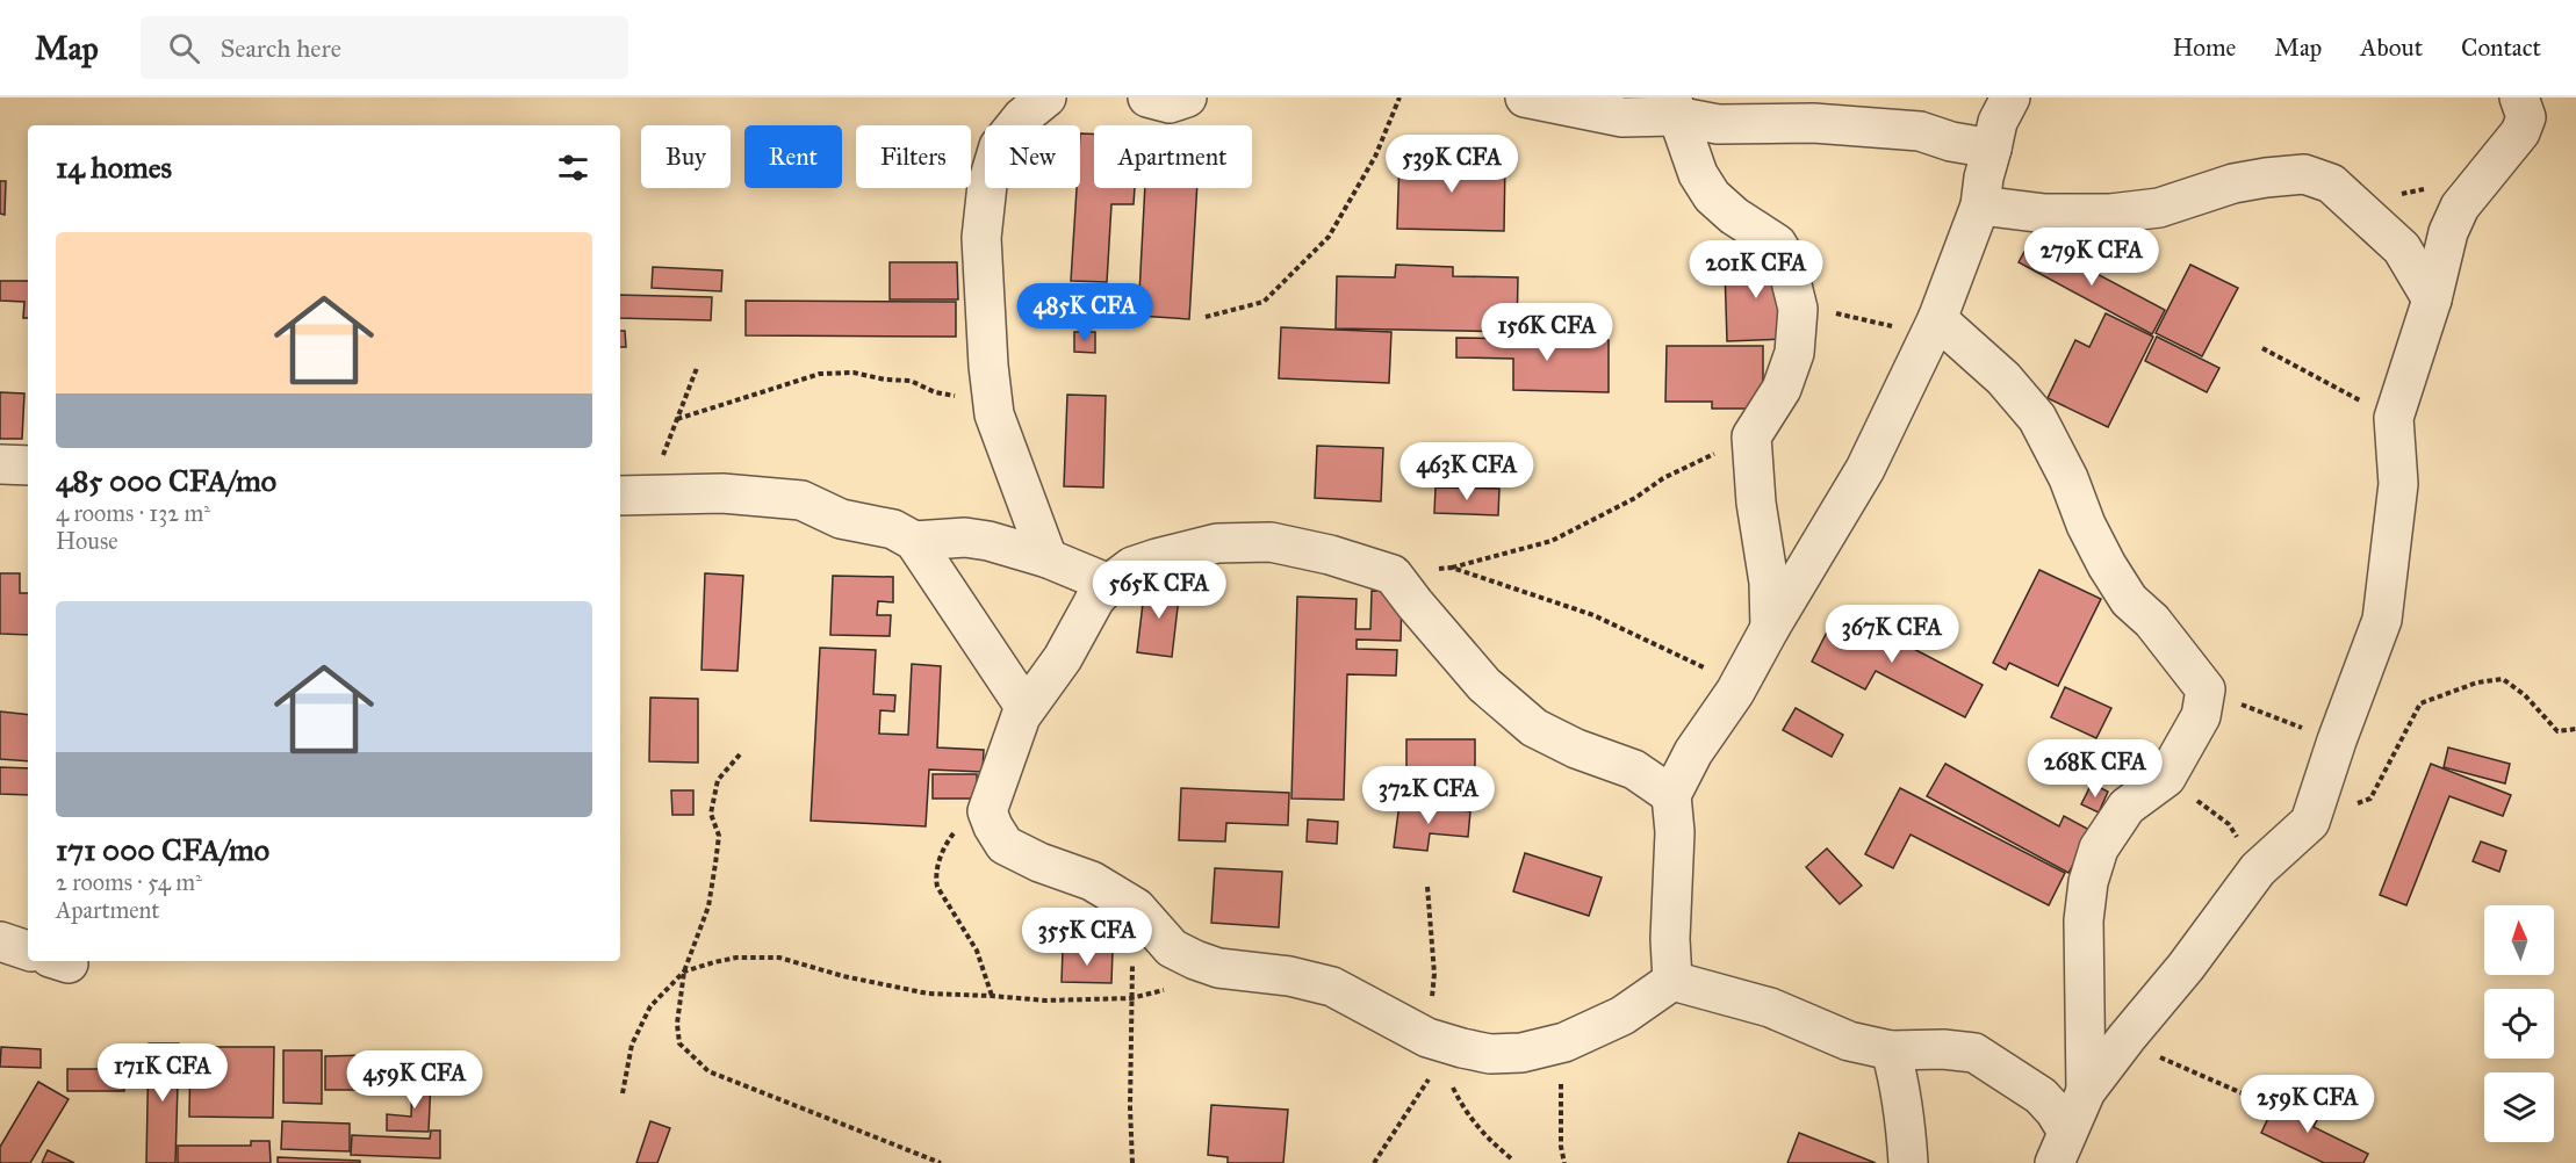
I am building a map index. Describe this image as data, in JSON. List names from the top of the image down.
{
  "north": "top",
  "page": {
    "header": "Map",
    "search": "Search here",
    "nav": [
      "Home",
      "Map",
      "About",
      "Contact"
    ],
    "chip": [
      "Buy",
      "Rent",
      "Filters",
      "New",
      "Apartment"
    ],
    "heading": "14 homes",
    "price": [
      "539K CFA",
      "279K CFA",
      "201K CFA",
      "485K CFA",
      "156K CFA",
      "463K CFA",
      "565K CFA",
      "367K CFA",
      "268K CFA",
      "372K CFA",
      "355K CFA",
      "171K CFA",
      "459K CFA",
      "259K CFA"
    ],
    "list": [
      {
        "name": "485 000 CFA/mo",
        "note": "4 rooms · 132 m² · House"
      },
      {
        "name": "171 000 CFA/mo",
        "note": "2 rooms · 54 m² · Apartment"
      }
    ]
  }
}
